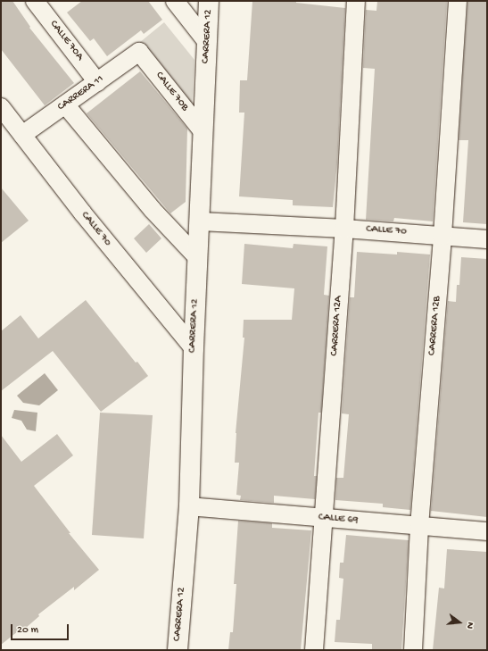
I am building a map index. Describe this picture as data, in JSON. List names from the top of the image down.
{
  "streets": {
    "main road": ["CARRERA 12"],
    "street": [
      "CALLE 70A",
      "CALLE 70B",
      "CARRERA 11",
      "CALLE 70",
      "CARRERA 12A",
      "CARRERA 12B",
      "CALLE 69"
    ]
  },
  "crossings": [
    ["CARRERA 12", "CALLE 70B"],
    ["CARRERA 12", "CALLE 70"],
    ["CARRERA 12", "CALLE 69"],
    ["CALLE 70A", "CARRERA 11"],
    ["CALLE 70B", "CARRERA 11"],
    ["CARRERA 11", "CALLE 70"],
    ["CALLE 70", "CARRERA 12A"],
    ["CALLE 70", "CARRERA 12B"],
    ["CARRERA 12A", "CALLE 69"],
    ["CARRERA 12B", "CALLE 69"]
  ],
  "scale_bar": "20 m",
  "north": "right"
}
